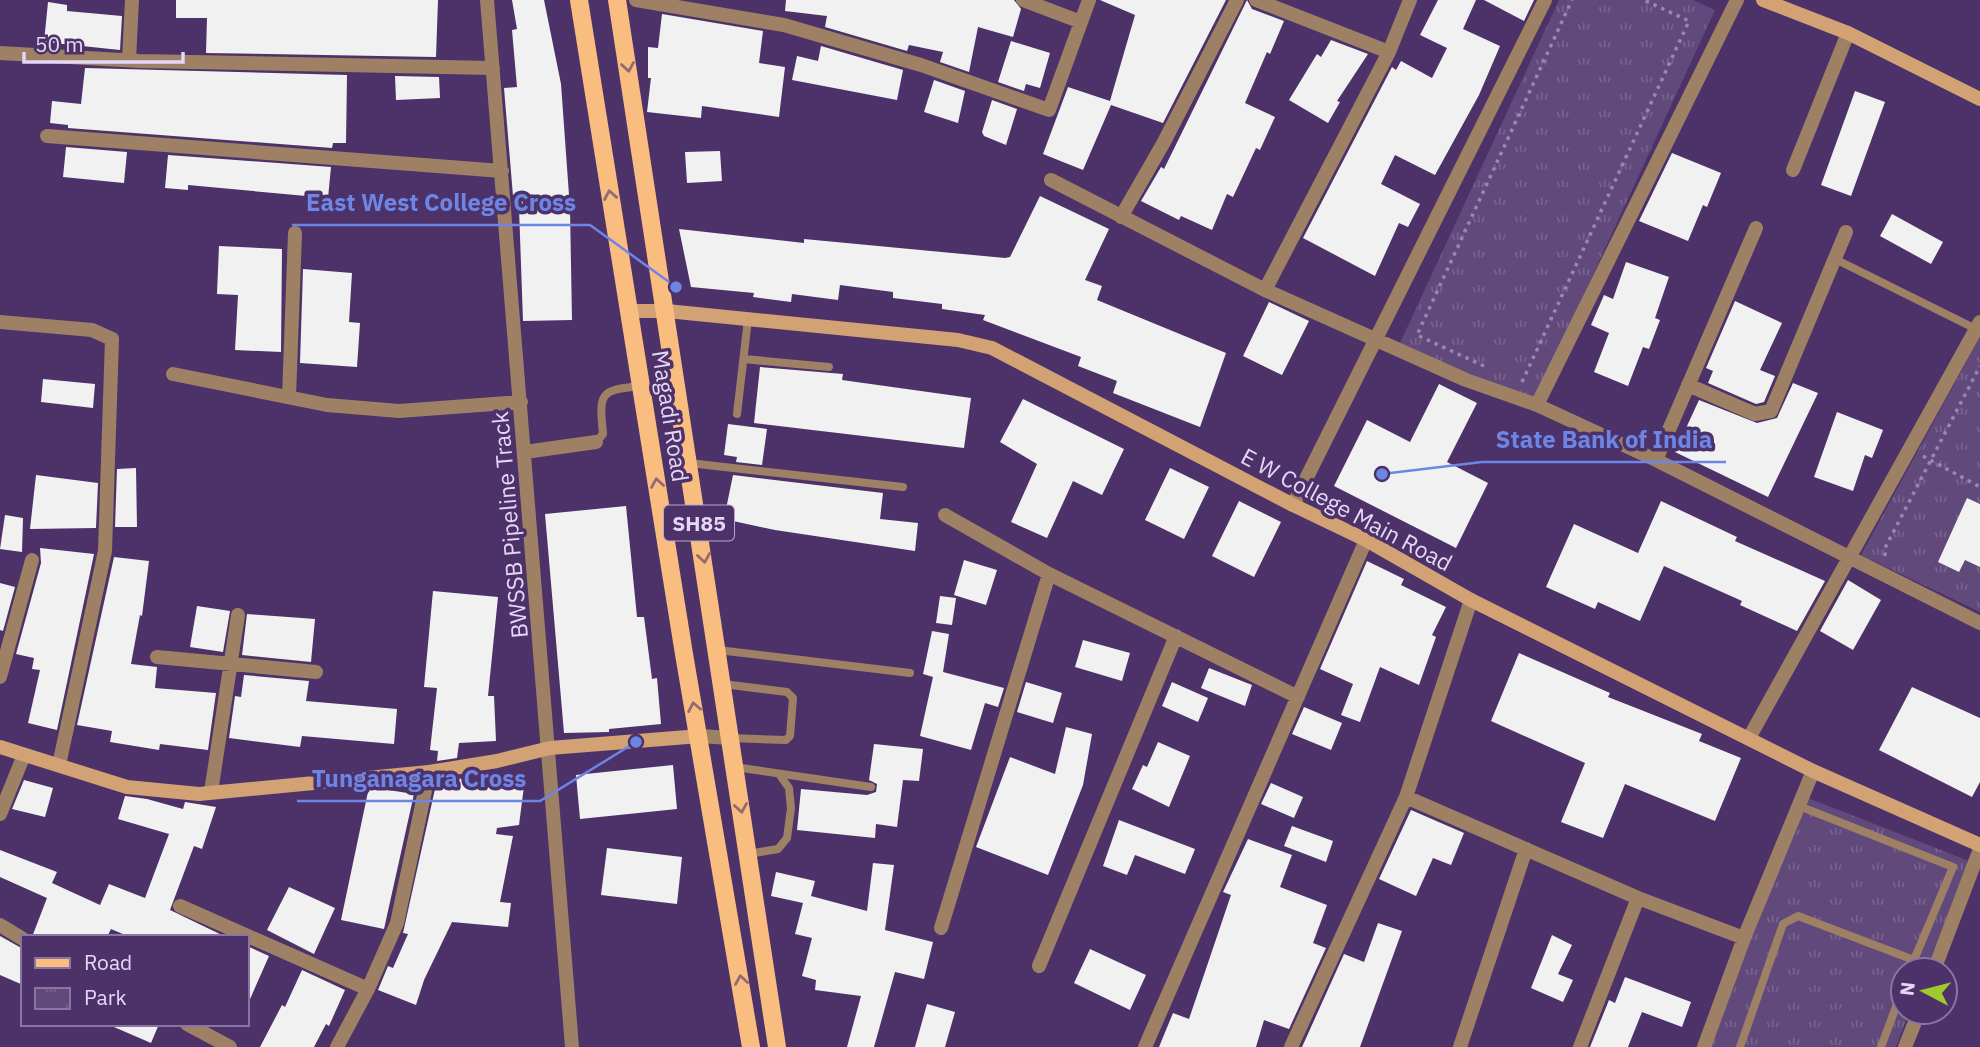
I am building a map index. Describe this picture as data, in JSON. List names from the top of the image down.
{
  "streets": {
    "main road": ["Magadi Road", "SH85"],
    "street": ["E W College Main Road", "BWSSB Pipeline Track"]
  },
  "crossings": [
    ["Magadi Road", "E W College Main Road"]
  ],
  "places": ["East West College Cross", "State Bank of India", "Tunganagara Cross"],
  "legend": ["Road", "Park"],
  "scale_bar": "50 m",
  "north": "left"
}
